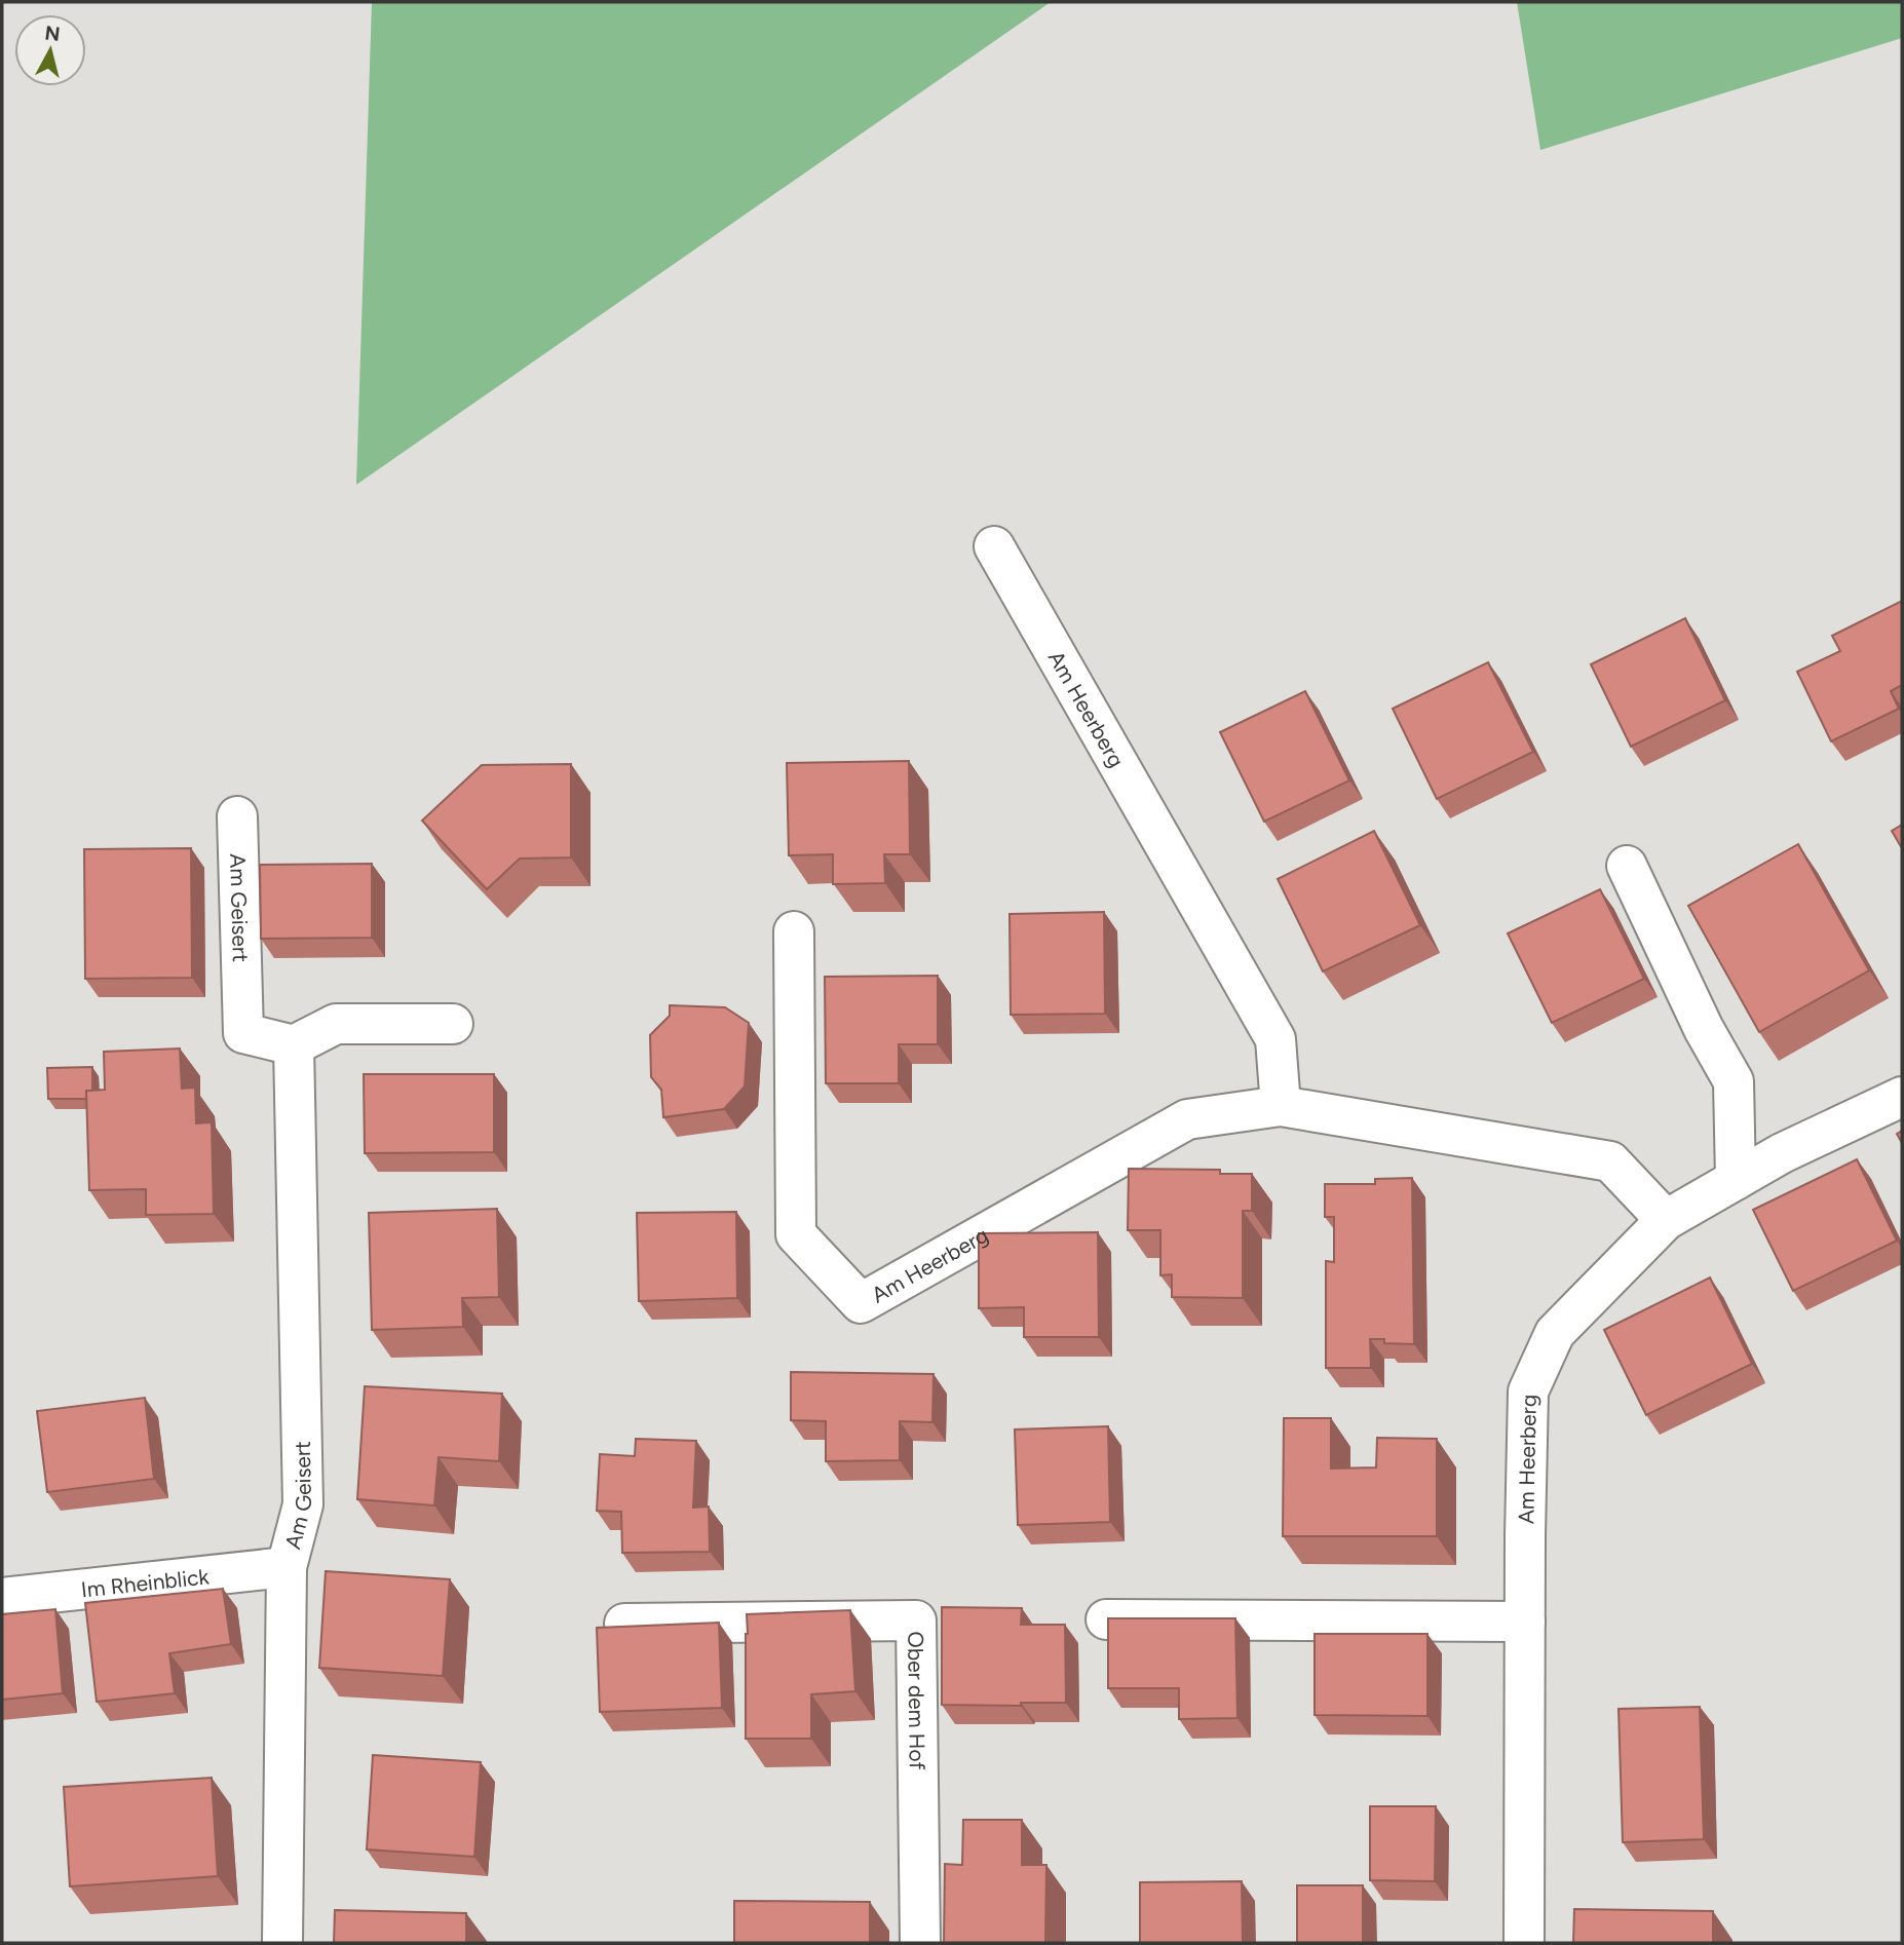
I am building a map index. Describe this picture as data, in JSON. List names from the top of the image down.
{
  "streets": {
    "street": [
      "Am Heerberg",
      "Am Geisert",
      "Im Rheinblick",
      "Ober dem Hof"
    ]
  },
  "crossings": [
    ["Am Geisert", "Im Rheinblick"]
  ],
  "north": "top"
}
